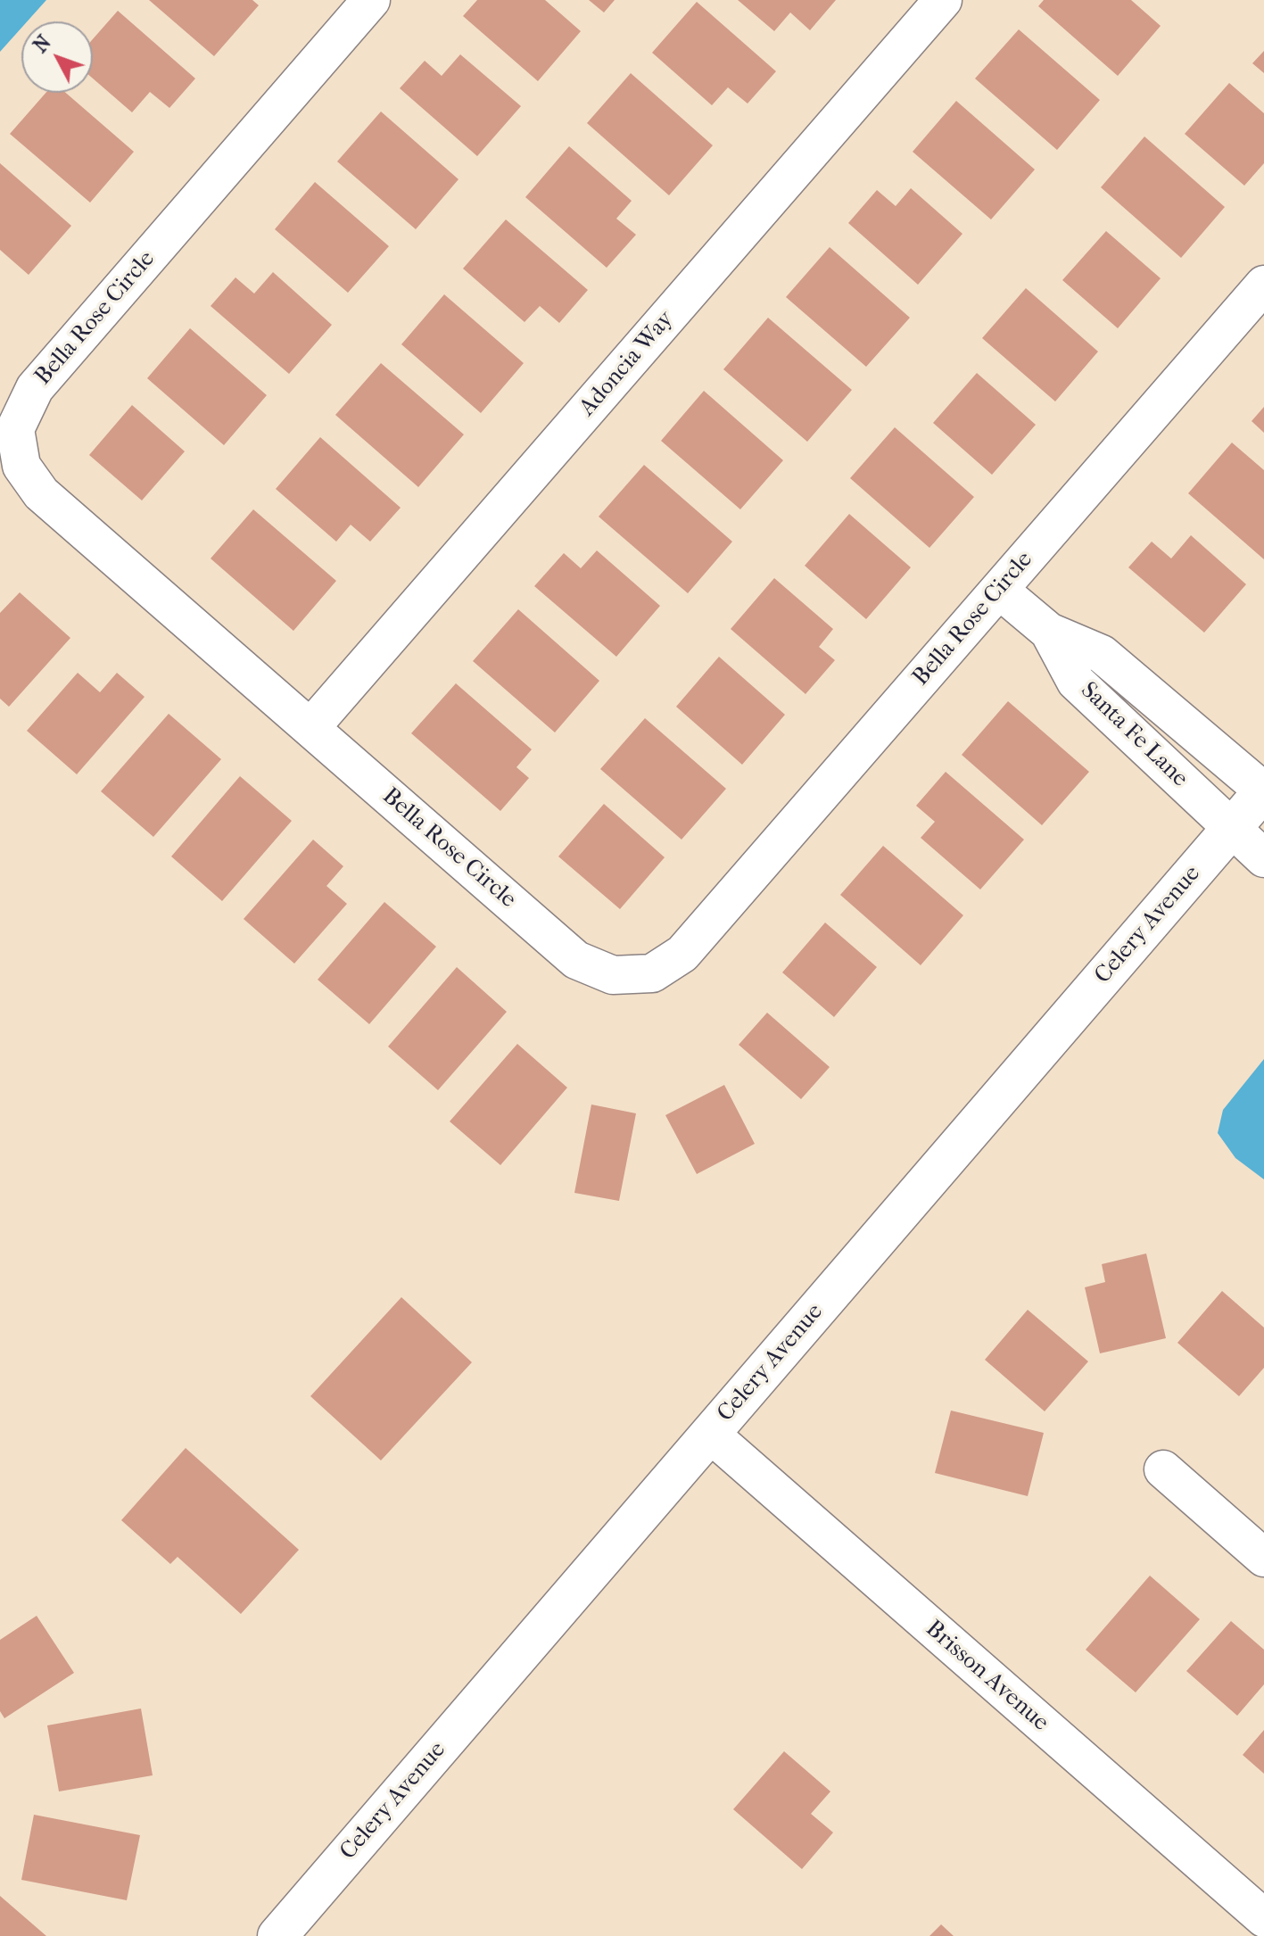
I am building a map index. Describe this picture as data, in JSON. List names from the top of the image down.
{
  "streets": {
    "main road": ["Celery Avenue"],
    "street": [
      "Bella Rose Circle",
      "Adoncia Way",
      "Santa Fe Lane",
      "Brisson Avenue"
    ]
  },
  "crossings": [
    ["Bella Rose Circle", "Adoncia Way"],
    ["Bella Rose Circle", "Santa Fe Lane"],
    ["Santa Fe Lane", "Celery Avenue"],
    ["Celery Avenue", "Brisson Avenue"]
  ],
  "north": "top left"
}
